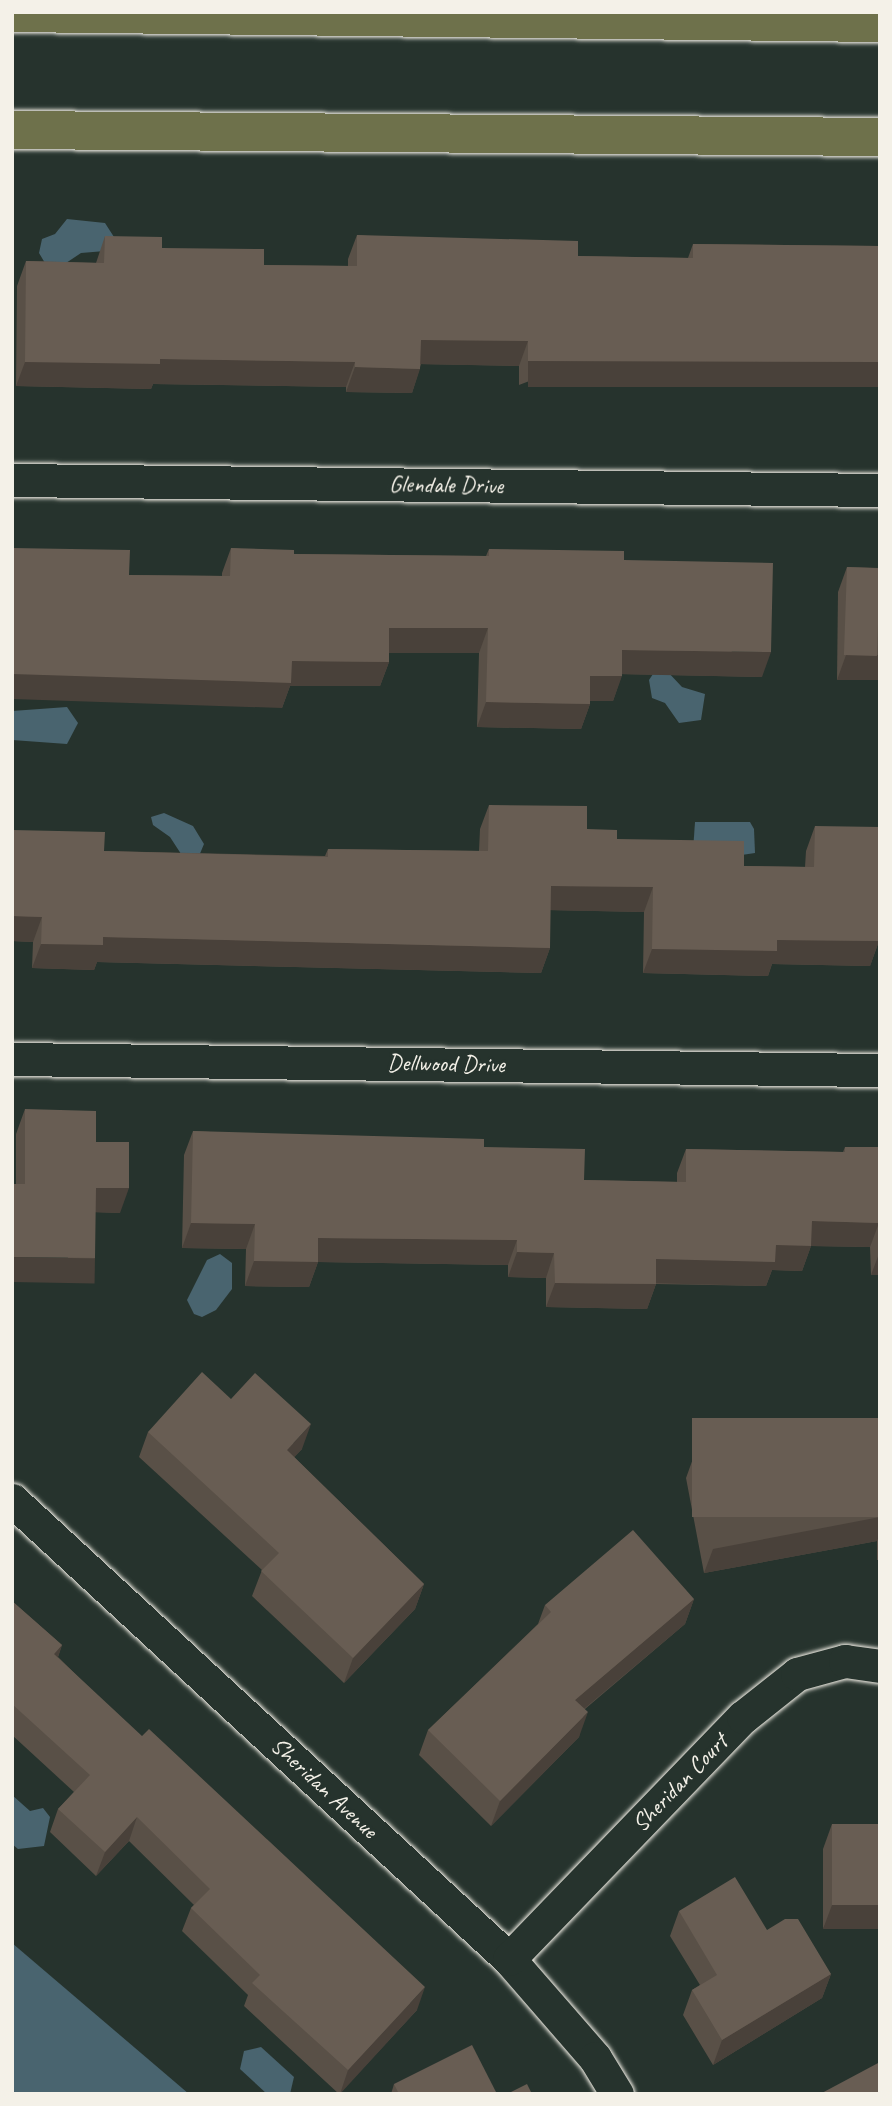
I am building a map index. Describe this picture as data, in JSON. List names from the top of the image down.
{
  "streets": {
    "street": [
      "Glendale Drive",
      "Dellwood Drive",
      "Sheridan Court",
      "Sheridan Avenue"
    ]
  },
  "crossings": [
    ["Sheridan Court", "Sheridan Avenue"]
  ]
}
